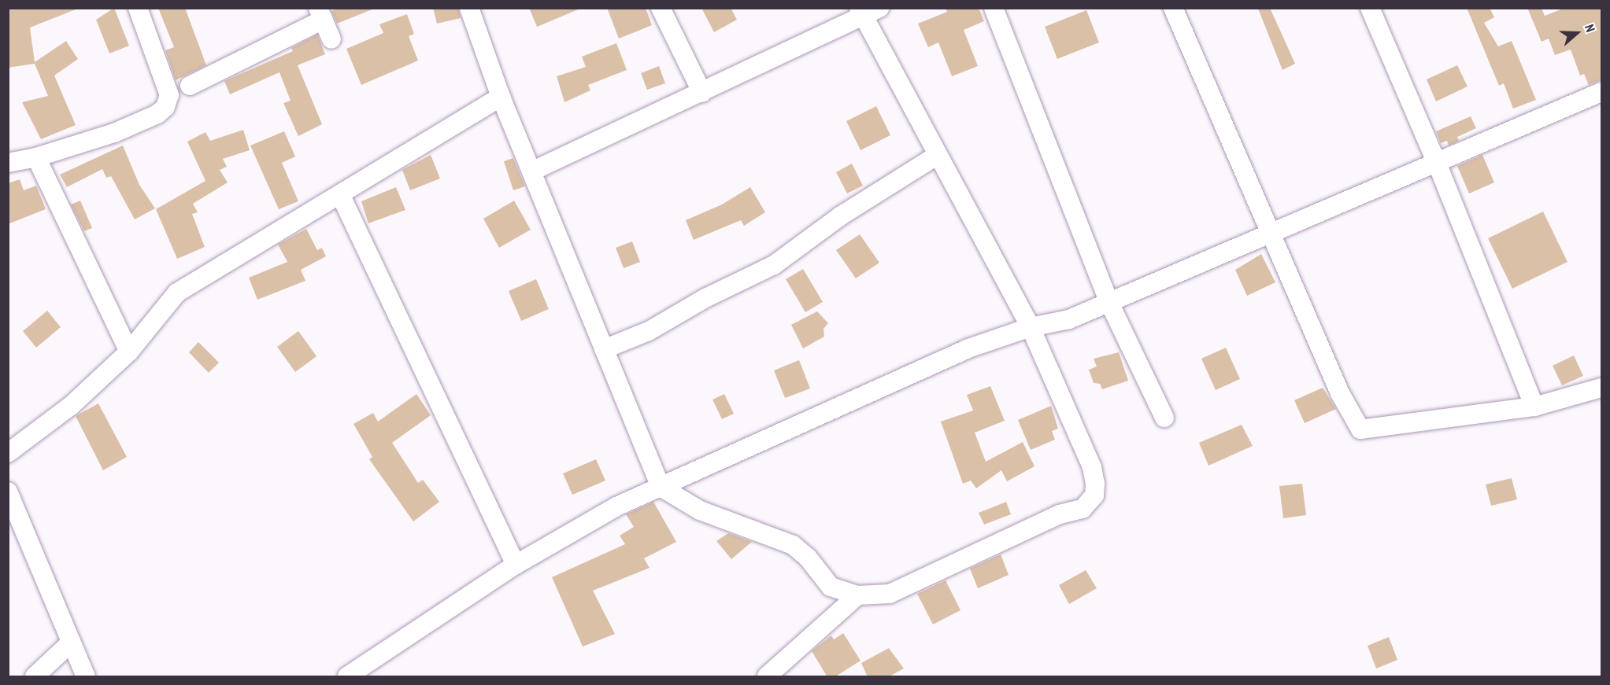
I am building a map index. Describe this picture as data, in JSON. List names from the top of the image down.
{
  "north": "right"
}
